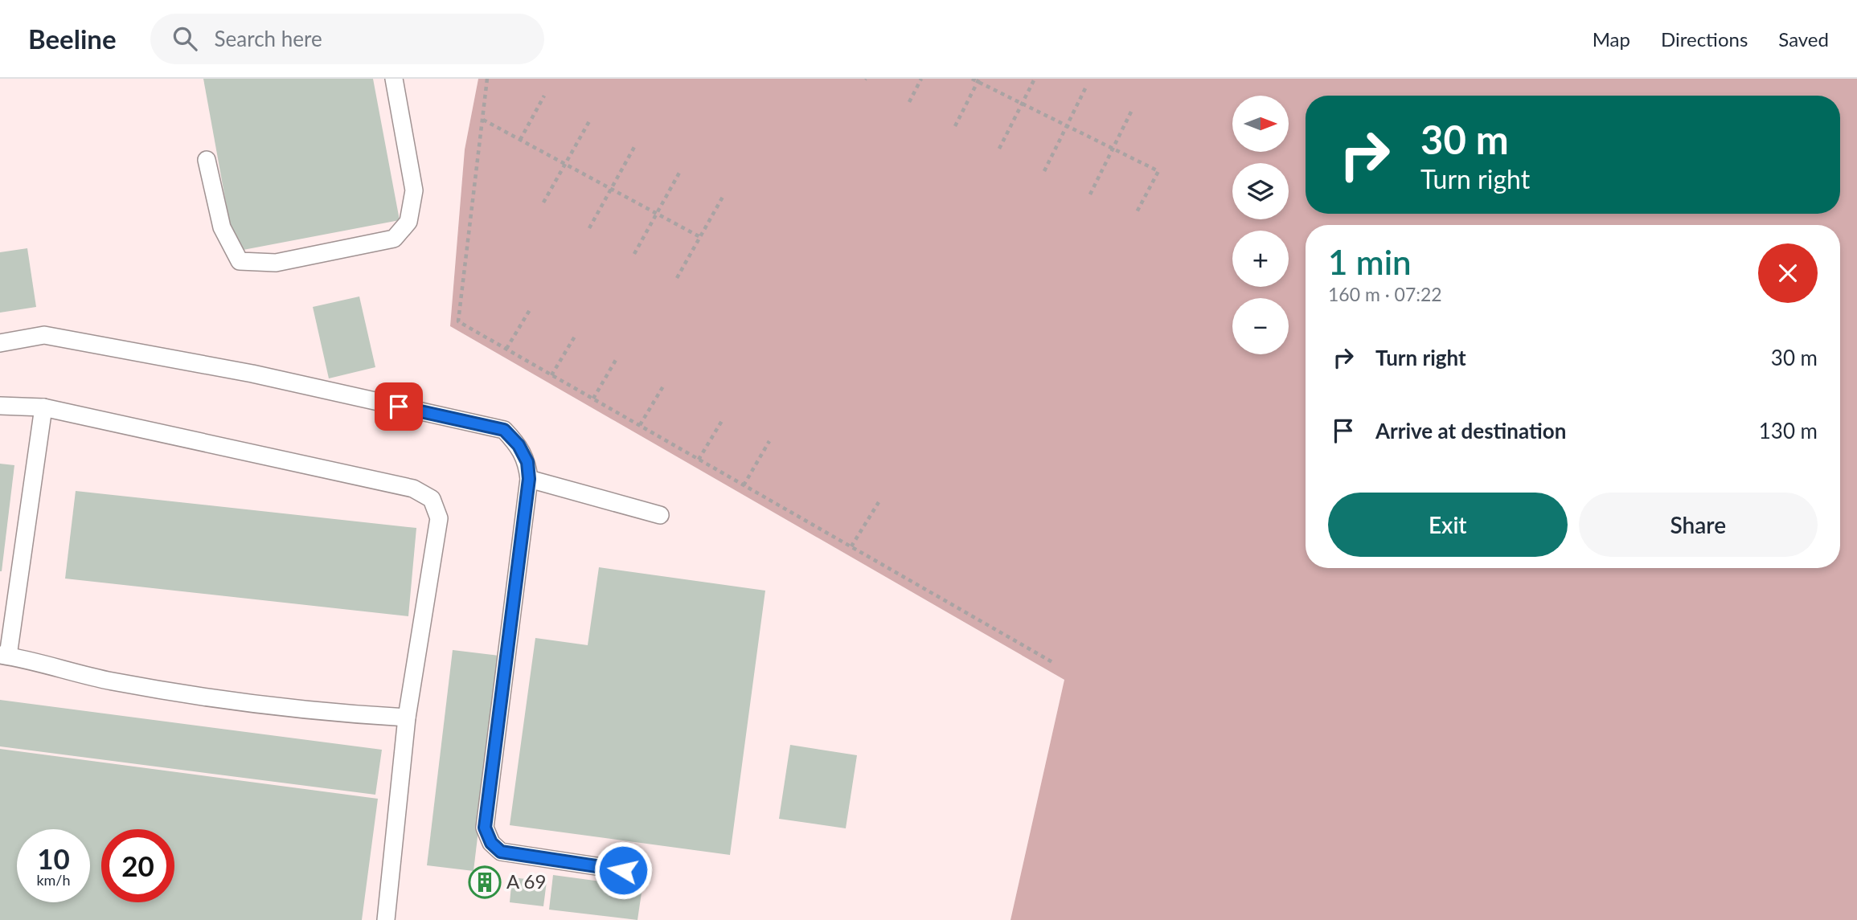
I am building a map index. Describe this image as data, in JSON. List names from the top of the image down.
{
  "places": {
    "building": ["A 69"]
  },
  "north": "right",
  "page": {
    "header": "Beeline",
    "search": "Search here",
    "nav": ["Map", "Directions", "Saved"],
    "map_buttons": ["+", "−"],
    "turn": ["30 m", "Turn right"],
    "heading": ["1 min", "160 m · 07:22"],
    "list": [
      {
        "name": "Turn right",
        "value": "30 m"
      },
      {
        "name": "Arrive at destination",
        "value": "130 m"
      }
    ],
    "buttons": ["Exit", "Share"],
    "speed": "10 km/h",
    "limit": "20"
  }
}
